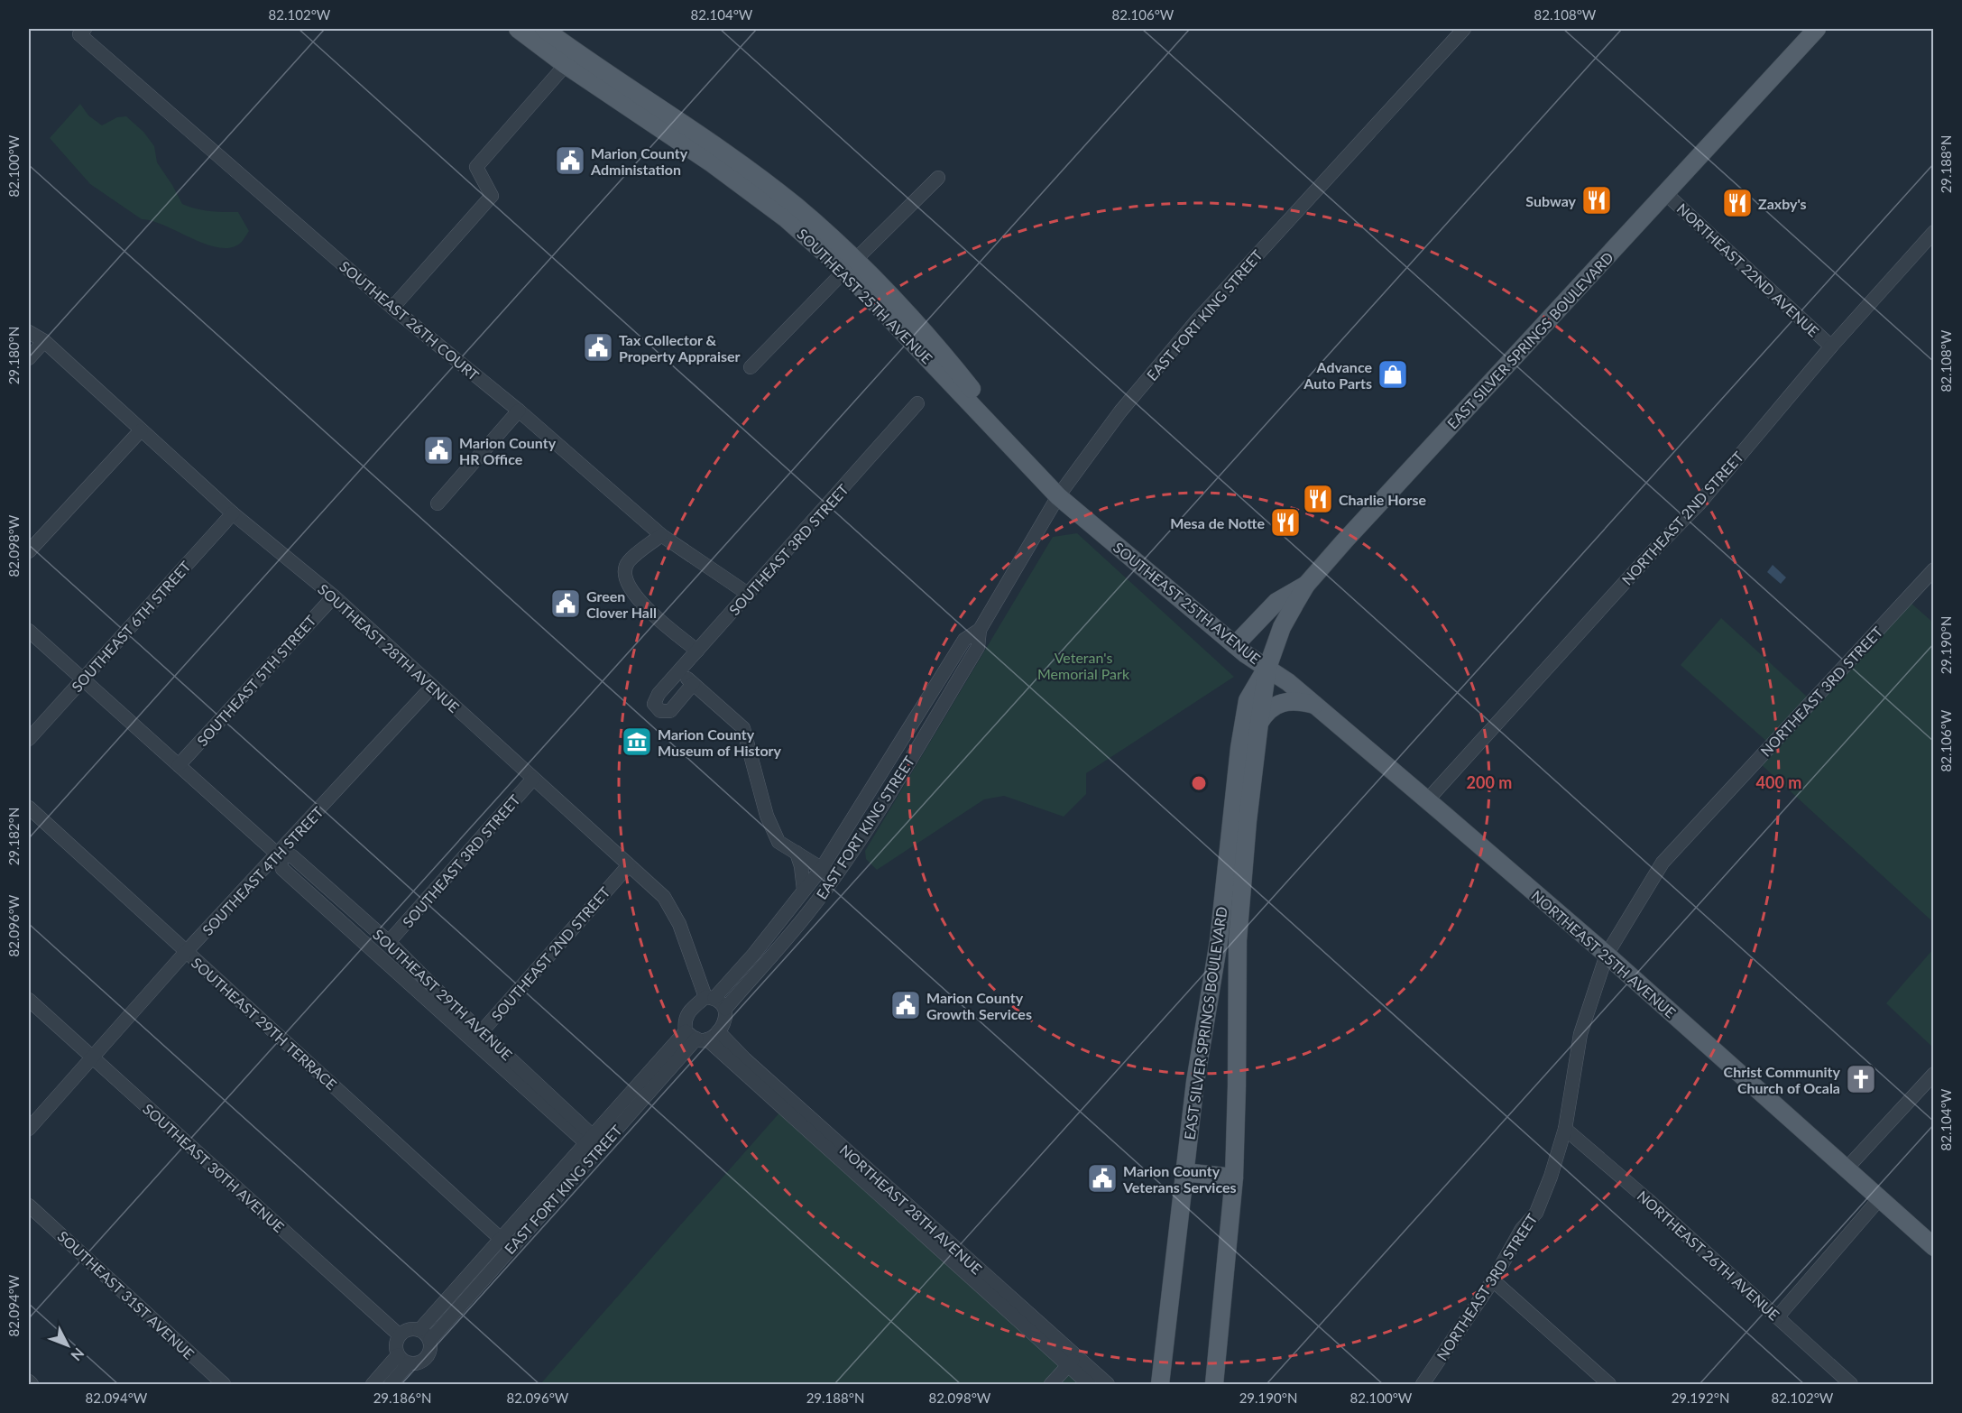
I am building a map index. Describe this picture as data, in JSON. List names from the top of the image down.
{
  "streets": {
    "main road": ["SOUTHEAST 25TH AVENUE", "EAST SILVER SPRINGS BOULEVARD", "NORTHEAST 25TH AVENUE"],
    "street": [
      "NORTHEAST 22ND AVENUE",
      "EAST FORT KING STREET",
      "SOUTHEAST 26TH COURT",
      "NORTHEAST 2ND STREET",
      "SOUTHEAST 3RD STREET",
      "SOUTHEAST 6TH STREET",
      "SOUTHEAST 28TH AVENUE",
      "SOUTHEAST 5TH STREET",
      "NORTHEAST 3RD STREET",
      "SOUTHEAST 4TH STREET",
      "SOUTHEAST 2ND STREET",
      "SOUTHEAST 29TH AVENUE",
      "SOUTHEAST 29TH TERRACE",
      "SOUTHEAST 30TH AVENUE",
      "NORTHEAST 28TH AVENUE",
      "NORTHEAST 26TH AVENUE",
      "SOUTHEAST 31ST AVENUE"
    ]
  },
  "crossings": [
    ["NORTHEAST 22ND AVENUE", "EAST SILVER SPRINGS BOULEVARD"],
    ["NORTHEAST 22ND AVENUE", "NORTHEAST 2ND STREET"],
    ["SOUTHEAST 25TH AVENUE", "EAST FORT KING STREET"],
    ["SOUTHEAST 25TH AVENUE", "EAST SILVER SPRINGS BOULEVARD"],
    ["SOUTHEAST 25TH AVENUE", "NORTHEAST 25TH AVENUE"],
    ["EAST FORT KING STREET", "SOUTHEAST 28TH AVENUE"],
    ["EAST FORT KING STREET", "SOUTHEAST 29TH AVENUE"],
    ["EAST FORT KING STREET", "SOUTHEAST 29TH TERRACE"],
    ["EAST FORT KING STREET", "SOUTHEAST 30TH AVENUE"],
    ["EAST FORT KING STREET", "NORTHEAST 28TH AVENUE"],
    ["SOUTHEAST 26TH COURT", "SOUTHEAST 3RD STREET"],
    ["EAST SILVER SPRINGS BOULEVARD", "NORTHEAST 25TH AVENUE"],
    ["NORTHEAST 2ND STREET", "NORTHEAST 25TH AVENUE"],
    ["SOUTHEAST 3RD STREET", "SOUTHEAST 28TH AVENUE"],
    ["SOUTHEAST 3RD STREET", "SOUTHEAST 29TH AVENUE"],
    ["SOUTHEAST 6TH STREET", "SOUTHEAST 28TH AVENUE"],
    ["SOUTHEAST 6TH STREET", "SOUTHEAST 29TH AVENUE"],
    ["SOUTHEAST 28TH AVENUE", "SOUTHEAST 5TH STREET"],
    ["SOUTHEAST 28TH AVENUE", "SOUTHEAST 4TH STREET"],
    ["SOUTHEAST 28TH AVENUE", "SOUTHEAST 2ND STREET"],
    ["SOUTHEAST 28TH AVENUE", "NORTHEAST 28TH AVENUE"],
    ["SOUTHEAST 5TH STREET", "SOUTHEAST 29TH AVENUE"],
    ["NORTHEAST 3RD STREET", "NORTHEAST 25TH AVENUE"],
    ["NORTHEAST 3RD STREET", "NORTHEAST 26TH AVENUE"],
    ["SOUTHEAST 4TH STREET", "SOUTHEAST 29TH AVENUE"],
    ["SOUTHEAST 4TH STREET", "SOUTHEAST 29TH TERRACE"],
    ["SOUTHEAST 4TH STREET", "SOUTHEAST 30TH AVENUE"],
    ["SOUTHEAST 2ND STREET", "SOUTHEAST 29TH AVENUE"]
  ],
  "parks": ["Veteran's Memorial Park"],
  "places": {
    "public building": [
      "Marion County Administation",
      "Tax Collector & Property Appraiser",
      "Marion County HR Office",
      "Green Clover Hall",
      "Marion County Growth Services",
      "Marion County Veterans Services"
    ],
    "restaurant": [
      "Subway",
      "Zaxby's",
      "Charlie Horse",
      "Mesa de Notte"
    ],
    "shop": ["Advance Auto Parts"],
    "museum": ["Marion County Museum of History"],
    "church": ["Christ Community Church of Ocala"]
  },
  "north": "bottom right",
  "coordinates": [
    "82.102°W",
    "82.104°W",
    "82.106°W",
    "82.108°W",
    "29.188°N",
    "82.100°W",
    "29.180°N",
    "82.098°W",
    "29.190°N",
    "29.182°N",
    "82.096°W",
    "82.094°W",
    "29.186°N",
    "29.192°N"
  ],
  "rings": ["200 m", "400 m"]
}
